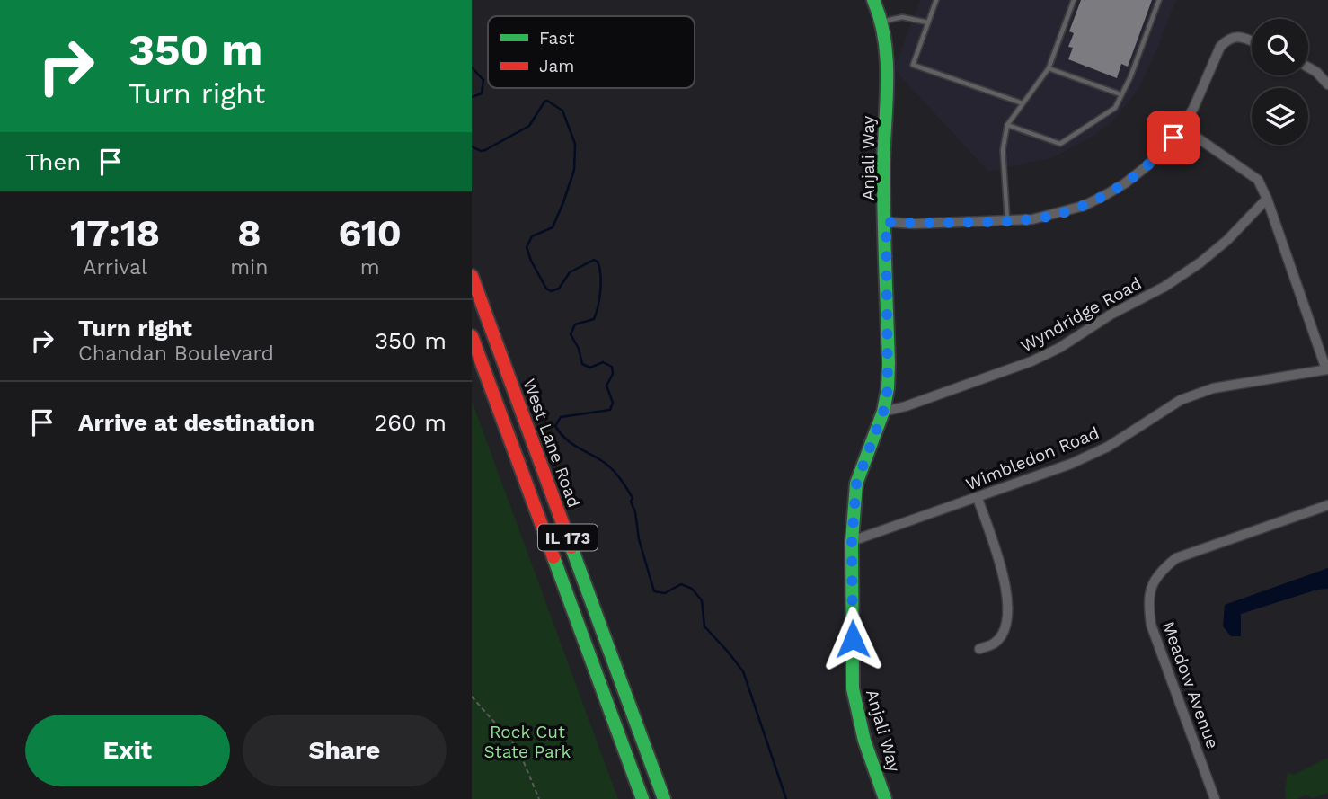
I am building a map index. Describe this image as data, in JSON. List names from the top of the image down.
{
  "streets": {
    "main road": ["Anjali Way", "West Lane Road", "IL 173"],
    "street": ["Wyndridge Road", "Wimbledon Road", "Meadow Avenue"]
  },
  "crossings": [
    ["Anjali Way", "Wyndridge Road"],
    ["Anjali Way", "Wimbledon Road"]
  ],
  "parks": ["Rock Cut State Park"],
  "legend": ["Fast", "Jam"],
  "page": {
    "turn": ["350 m", "Turn right"],
    "then": "Then",
    "eta": [
      "17:18",
      "Arrival",
      "8",
      "min",
      "610",
      "m"
    ],
    "list": [
      {
        "name": "Turn right",
        "note": "Chandan Boulevard",
        "value": "350 m"
      },
      {
        "name": "Arrive at destination",
        "value": "260 m"
      }
    ],
    "buttons": ["Exit", "Share"]
  }
}
